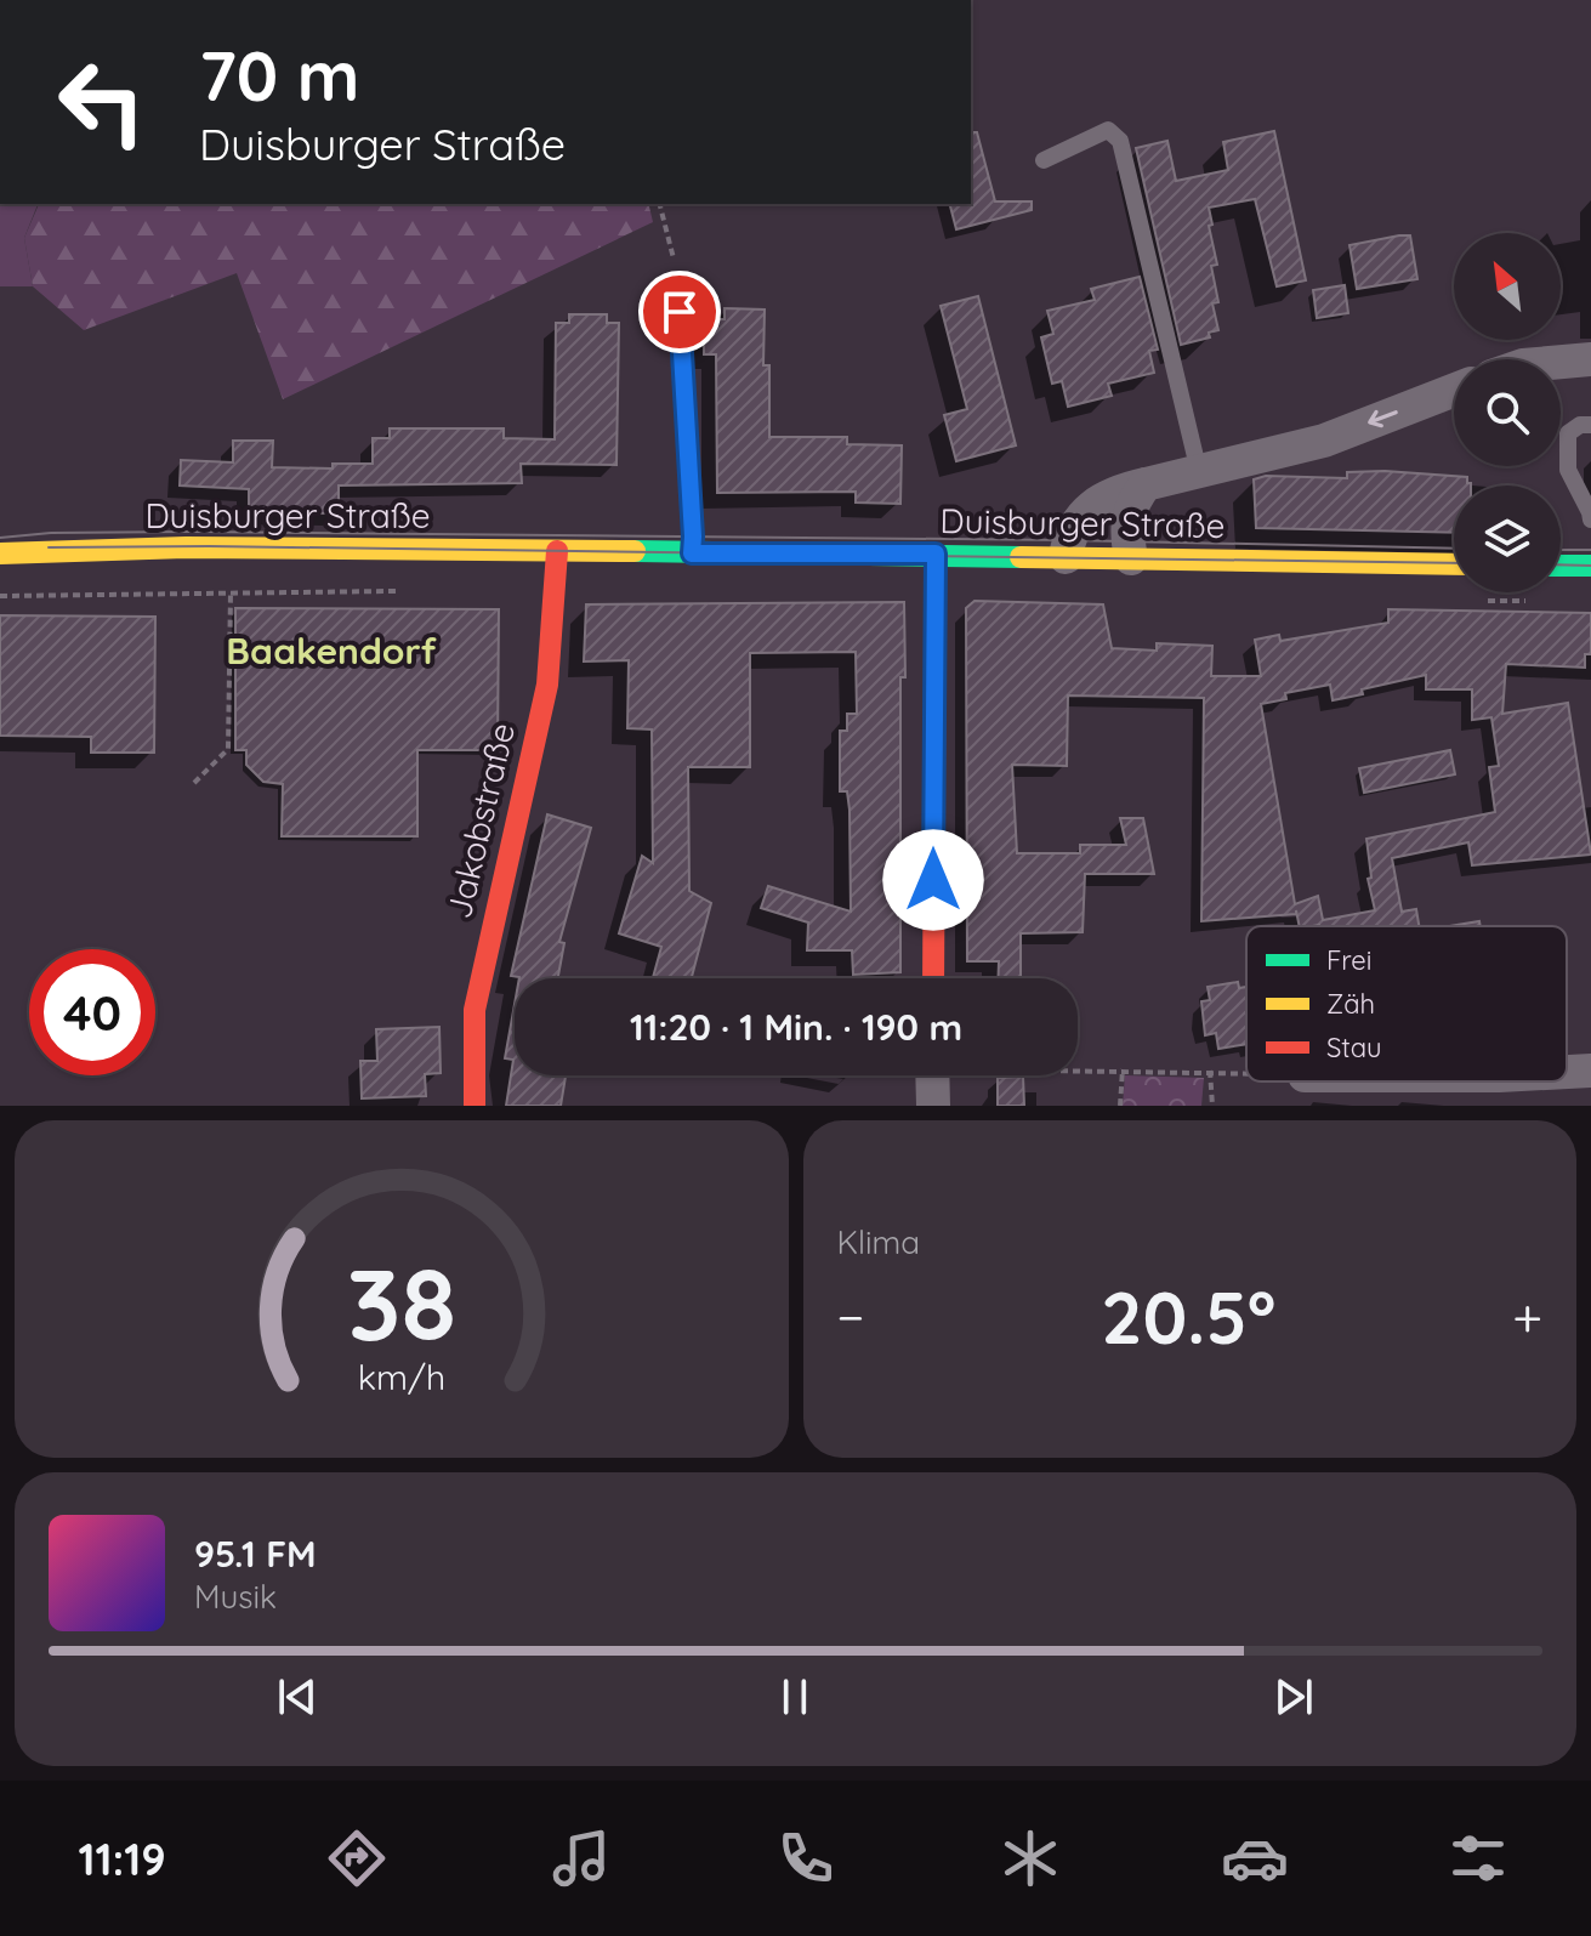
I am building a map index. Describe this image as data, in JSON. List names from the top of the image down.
{
  "streets": {
    "main road": ["Duisburger Straße", "Jakobstraße"]
  },
  "crossings": [
    ["Duisburger Straße", "Jakobstraße"]
  ],
  "districts": ["Baakendorf"],
  "legend": ["Frei", "Zäh", "Stau"],
  "north": "top left",
  "page": {
    "turn": ["70 m", "Duisburger Straße"],
    "limit": "40",
    "trip": "11:20 · 1 Min. · 190 m",
    "tile": "Klima",
    "heat": ["−", "20.5°", "+"],
    "song": ["95.1 FM", "Musik"],
    "tabs": "11:19",
    "gauge": ["38", "km/h"]
  }
}
